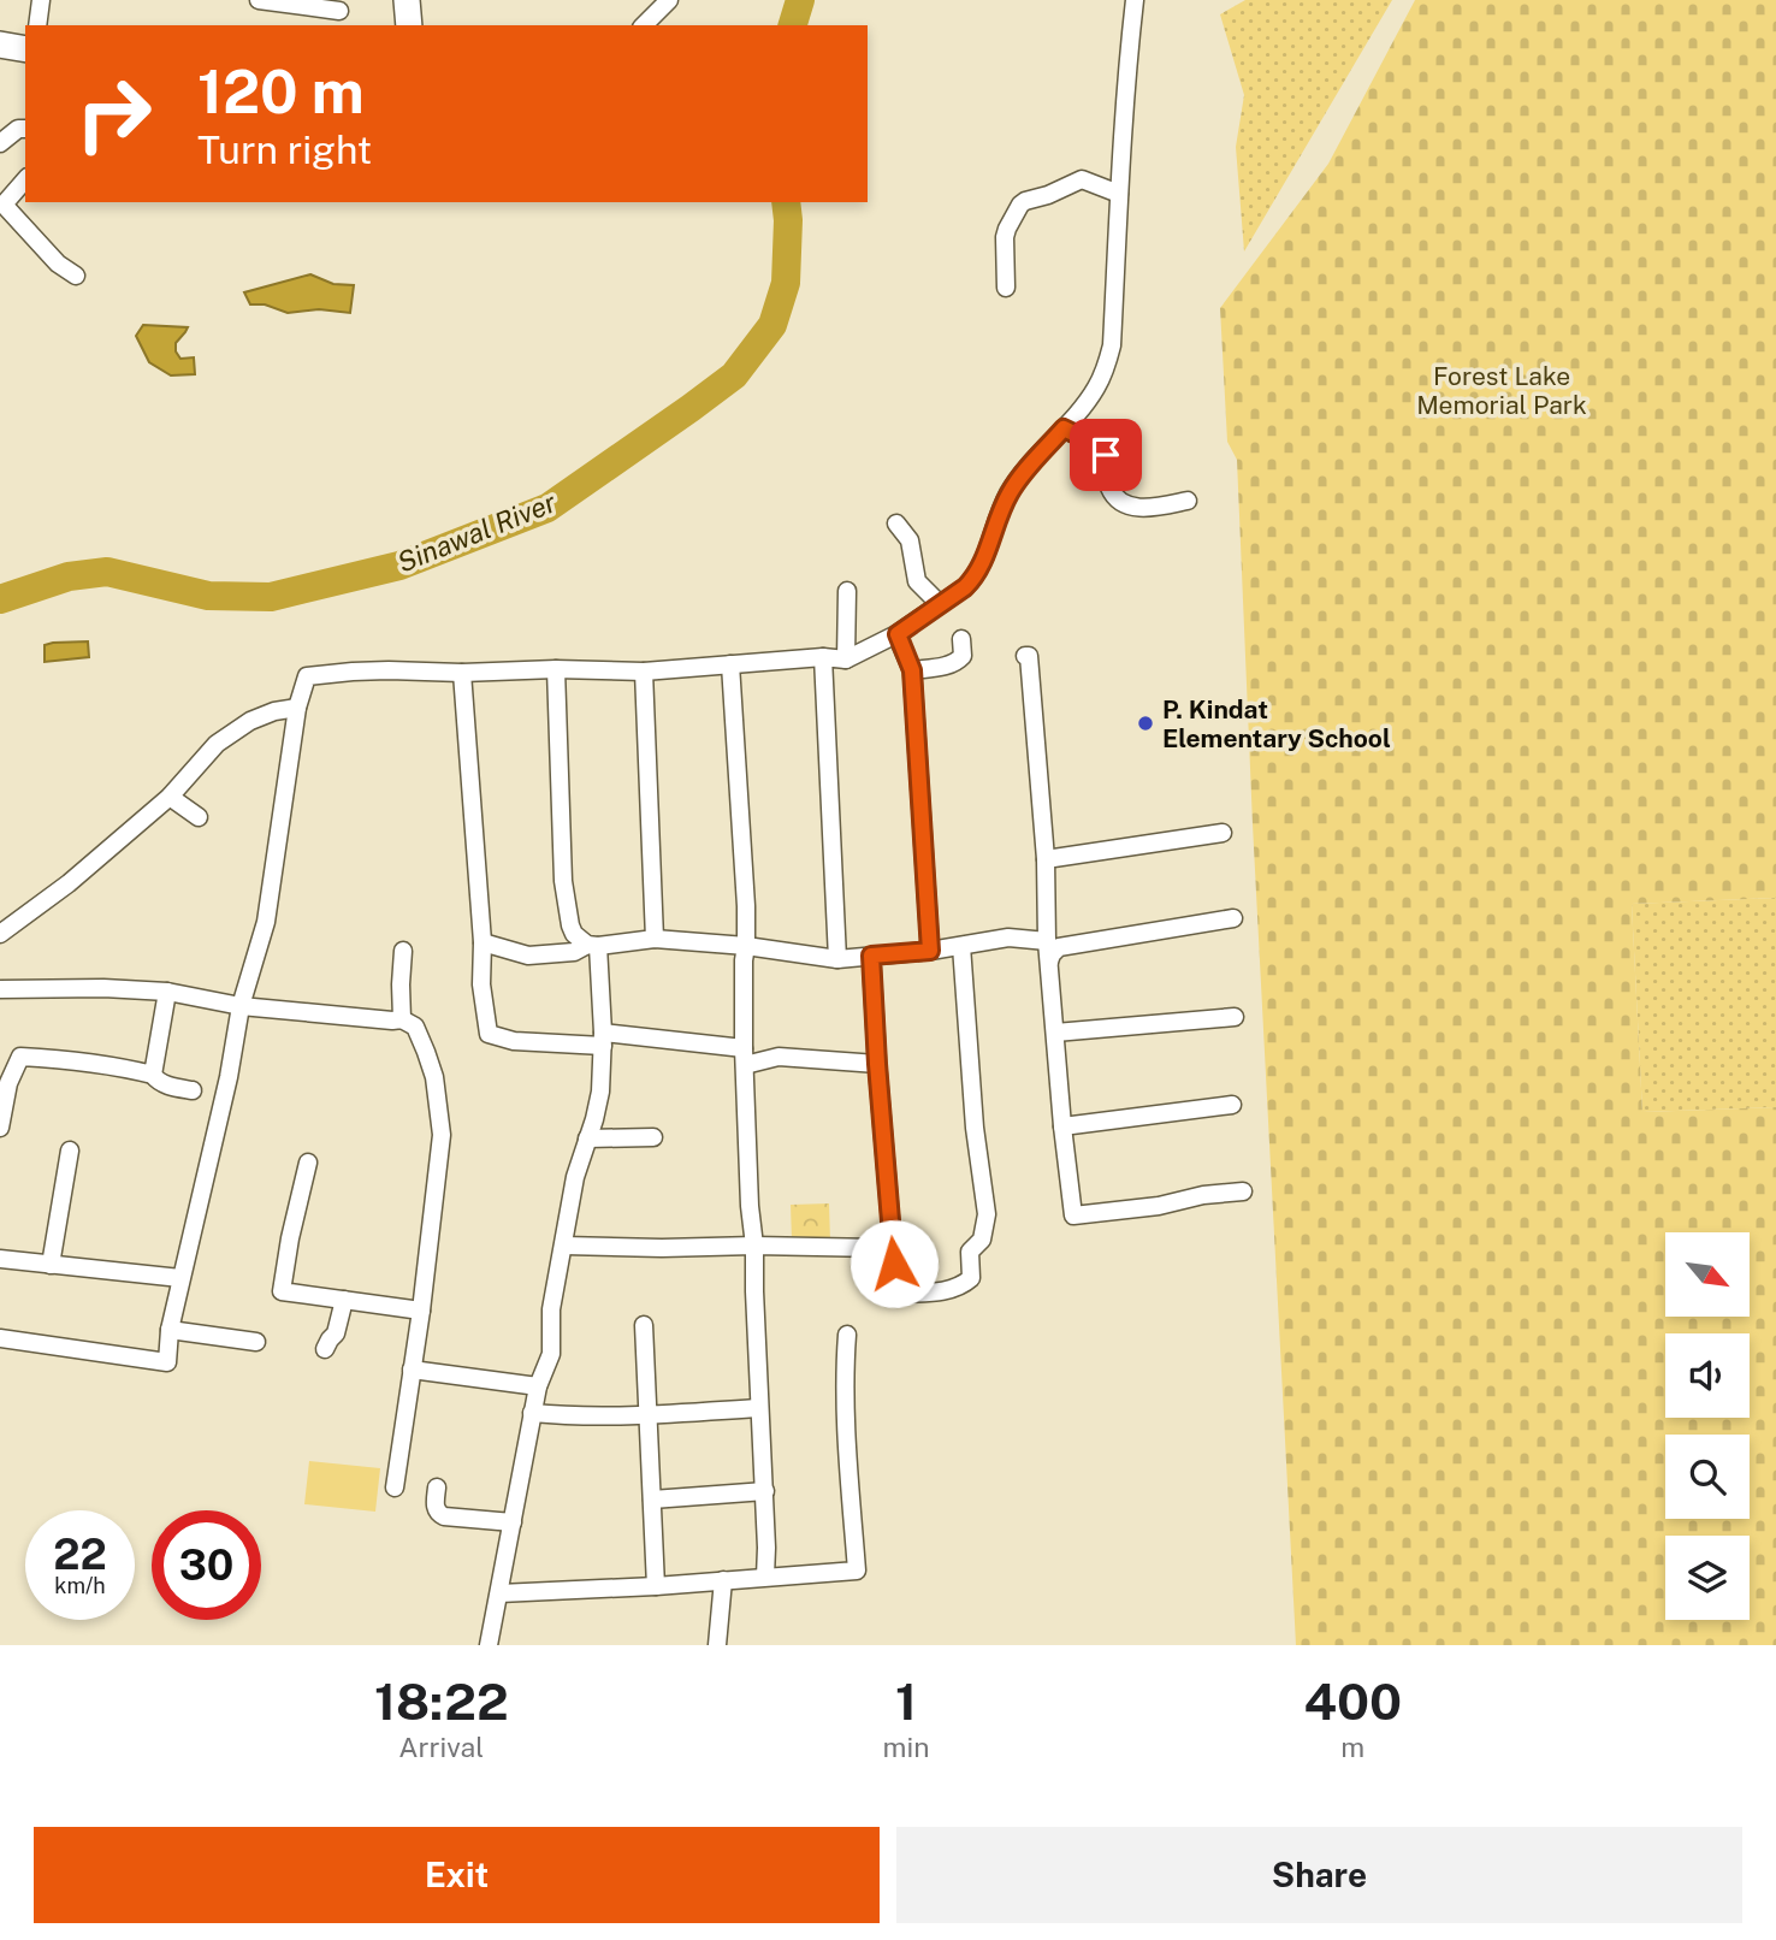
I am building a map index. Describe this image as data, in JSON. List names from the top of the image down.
{
  "water": ["Sinawal River"],
  "parks": ["Forest Lake Memorial Park"],
  "places": ["P. Kindat Elementary School"],
  "north": "bottom right",
  "page": {
    "turn": ["120 m", "Turn right"],
    "speed": "22 km/h",
    "limit": "30",
    "eta": [
      "18:22",
      "Arrival",
      "1",
      "min",
      "400",
      "m"
    ],
    "buttons": ["Exit", "Share"]
  }
}
